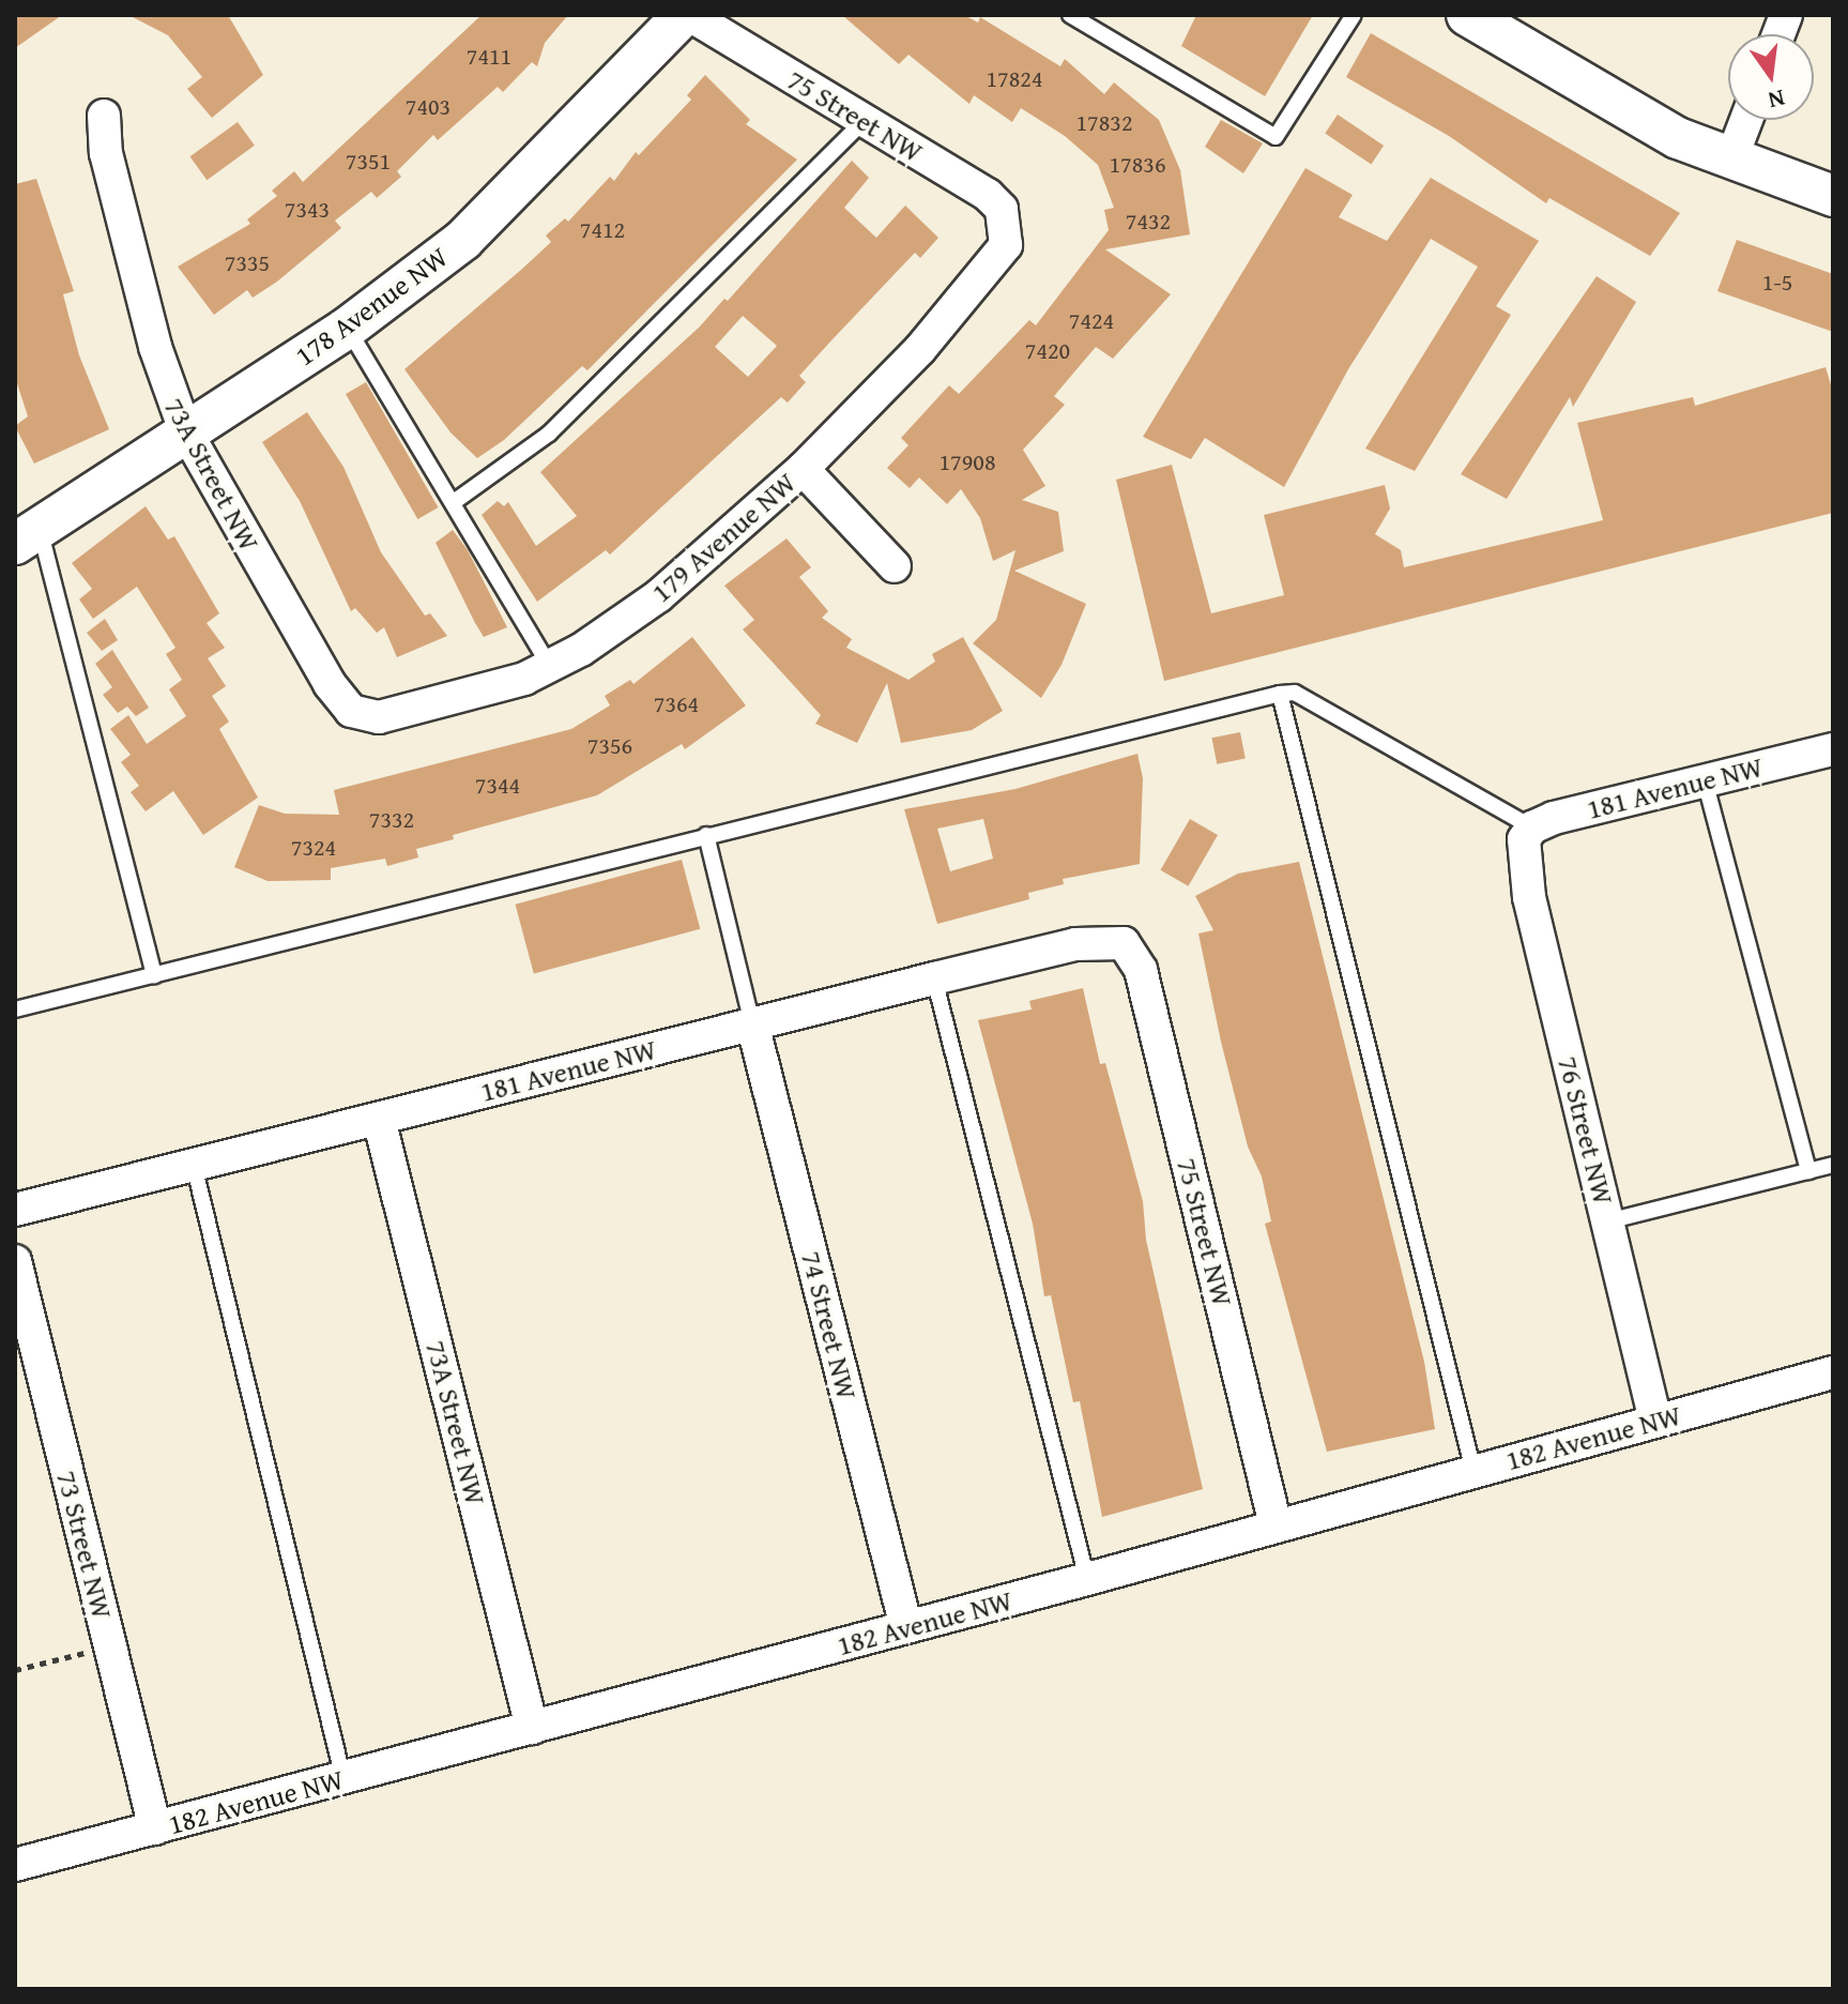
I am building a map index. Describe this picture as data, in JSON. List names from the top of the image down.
{
  "streets": {
    "street": [
      "75 Street NW",
      "178 Avenue NW",
      "73A Street NW",
      "179 Avenue NW",
      "181 Avenue NW",
      "76 Street NW",
      "74 Street NW",
      "182 Avenue NW",
      "73 Street NW"
    ]
  },
  "crossings": [
    ["75 Street NW", "178 Avenue NW"],
    ["75 Street NW", "179 Avenue NW"],
    ["75 Street NW", "181 Avenue NW"],
    ["75 Street NW", "182 Avenue NW"],
    ["178 Avenue NW", "73A Street NW"],
    ["73A Street NW", "179 Avenue NW"],
    ["73A Street NW", "181 Avenue NW"],
    ["73A Street NW", "182 Avenue NW"],
    ["181 Avenue NW", "76 Street NW"],
    ["181 Avenue NW", "74 Street NW"],
    ["76 Street NW", "182 Avenue NW"],
    ["74 Street NW", "182 Avenue NW"],
    ["182 Avenue NW", "73 Street NW"]
  ],
  "house_numbers": [
    "7411",
    "17824",
    "7403",
    "17832",
    "7351",
    "17836",
    "7343",
    "7432",
    "7412",
    "7335",
    "1-5",
    "7424",
    "7420",
    "17908",
    "7364",
    "7356",
    "7344",
    "7332",
    "7324"
  ],
  "north": "bottom"
}
